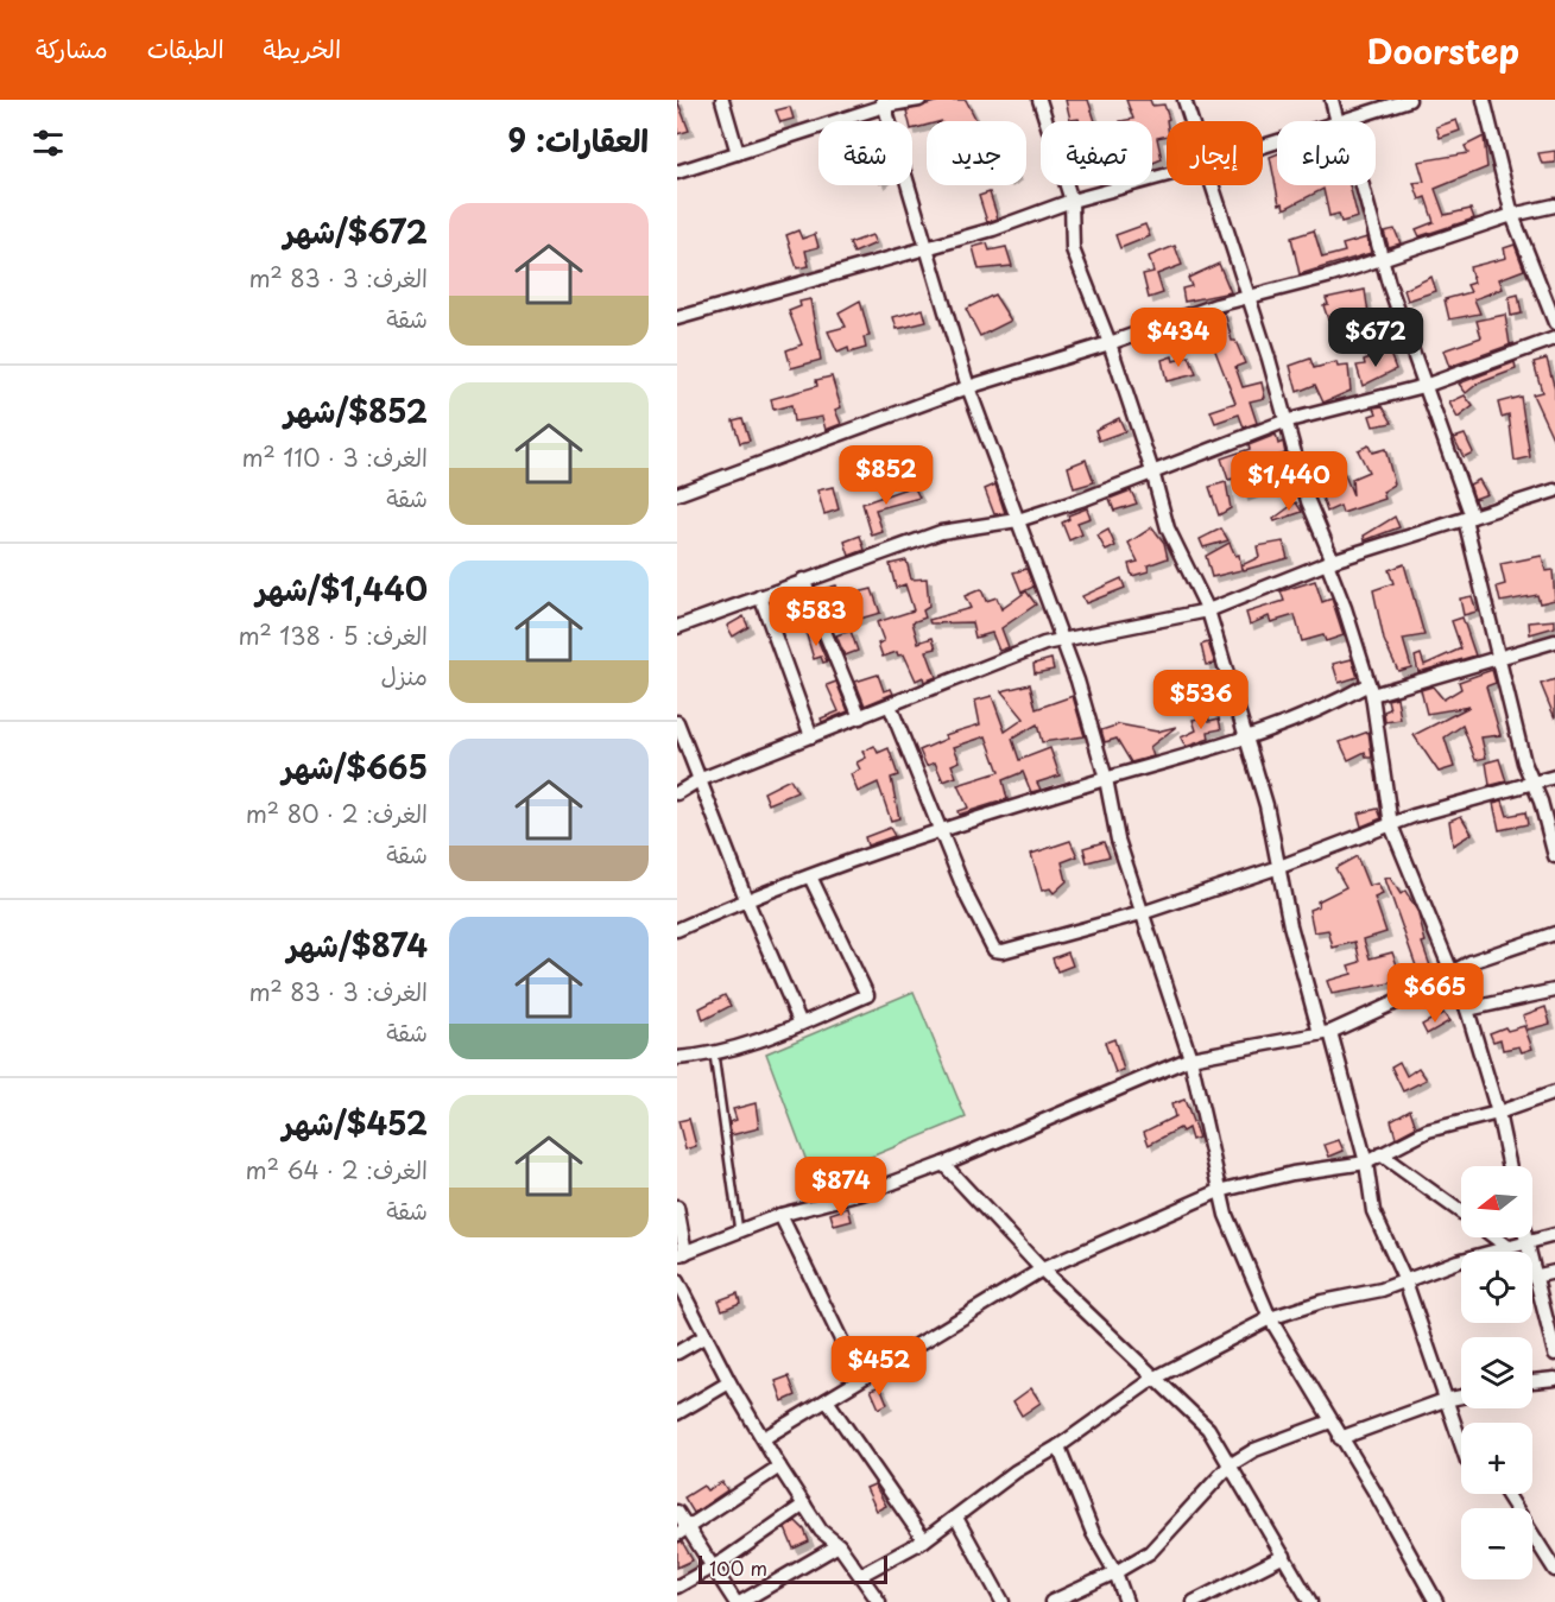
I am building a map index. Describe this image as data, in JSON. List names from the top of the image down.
{
  "scale_bar": "100 m",
  "north": "left",
  "page": {
    "header": "Doorstep",
    "nav": ["الخريطة", "الطبقات", "مشاركة"],
    "heading": "العقارات: 9",
    "chip": [
      "شراء",
      "إيجار",
      "تصفية",
      "جديد",
      "شقة"
    ],
    "list": [
      {
        "name": "$672/شهر",
        "note": "الغرف: 3 · 83 m² · شقة"
      },
      {
        "name": "$852/شهر",
        "note": "الغرف: 3 · 110 m² · شقة"
      },
      {
        "name": "$1,440/شهر",
        "note": "الغرف: 5 · 138 m² · منزل"
      },
      {
        "name": "$665/شهر",
        "note": "الغرف: 2 · 80 m² · شقة"
      },
      {
        "name": "$874/شهر",
        "note": "الغرف: 3 · 83 m² · شقة"
      },
      {
        "name": "$452/شهر",
        "note": "الغرف: 2 · 64 m² · شقة"
      }
    ],
    "price": [
      "$434",
      "$672",
      "$852",
      "$1,440",
      "$583",
      "$536",
      "$665",
      "$874",
      "$452"
    ],
    "map_buttons": ["+", "−"],
    "scale": "100 m"
  }
}
